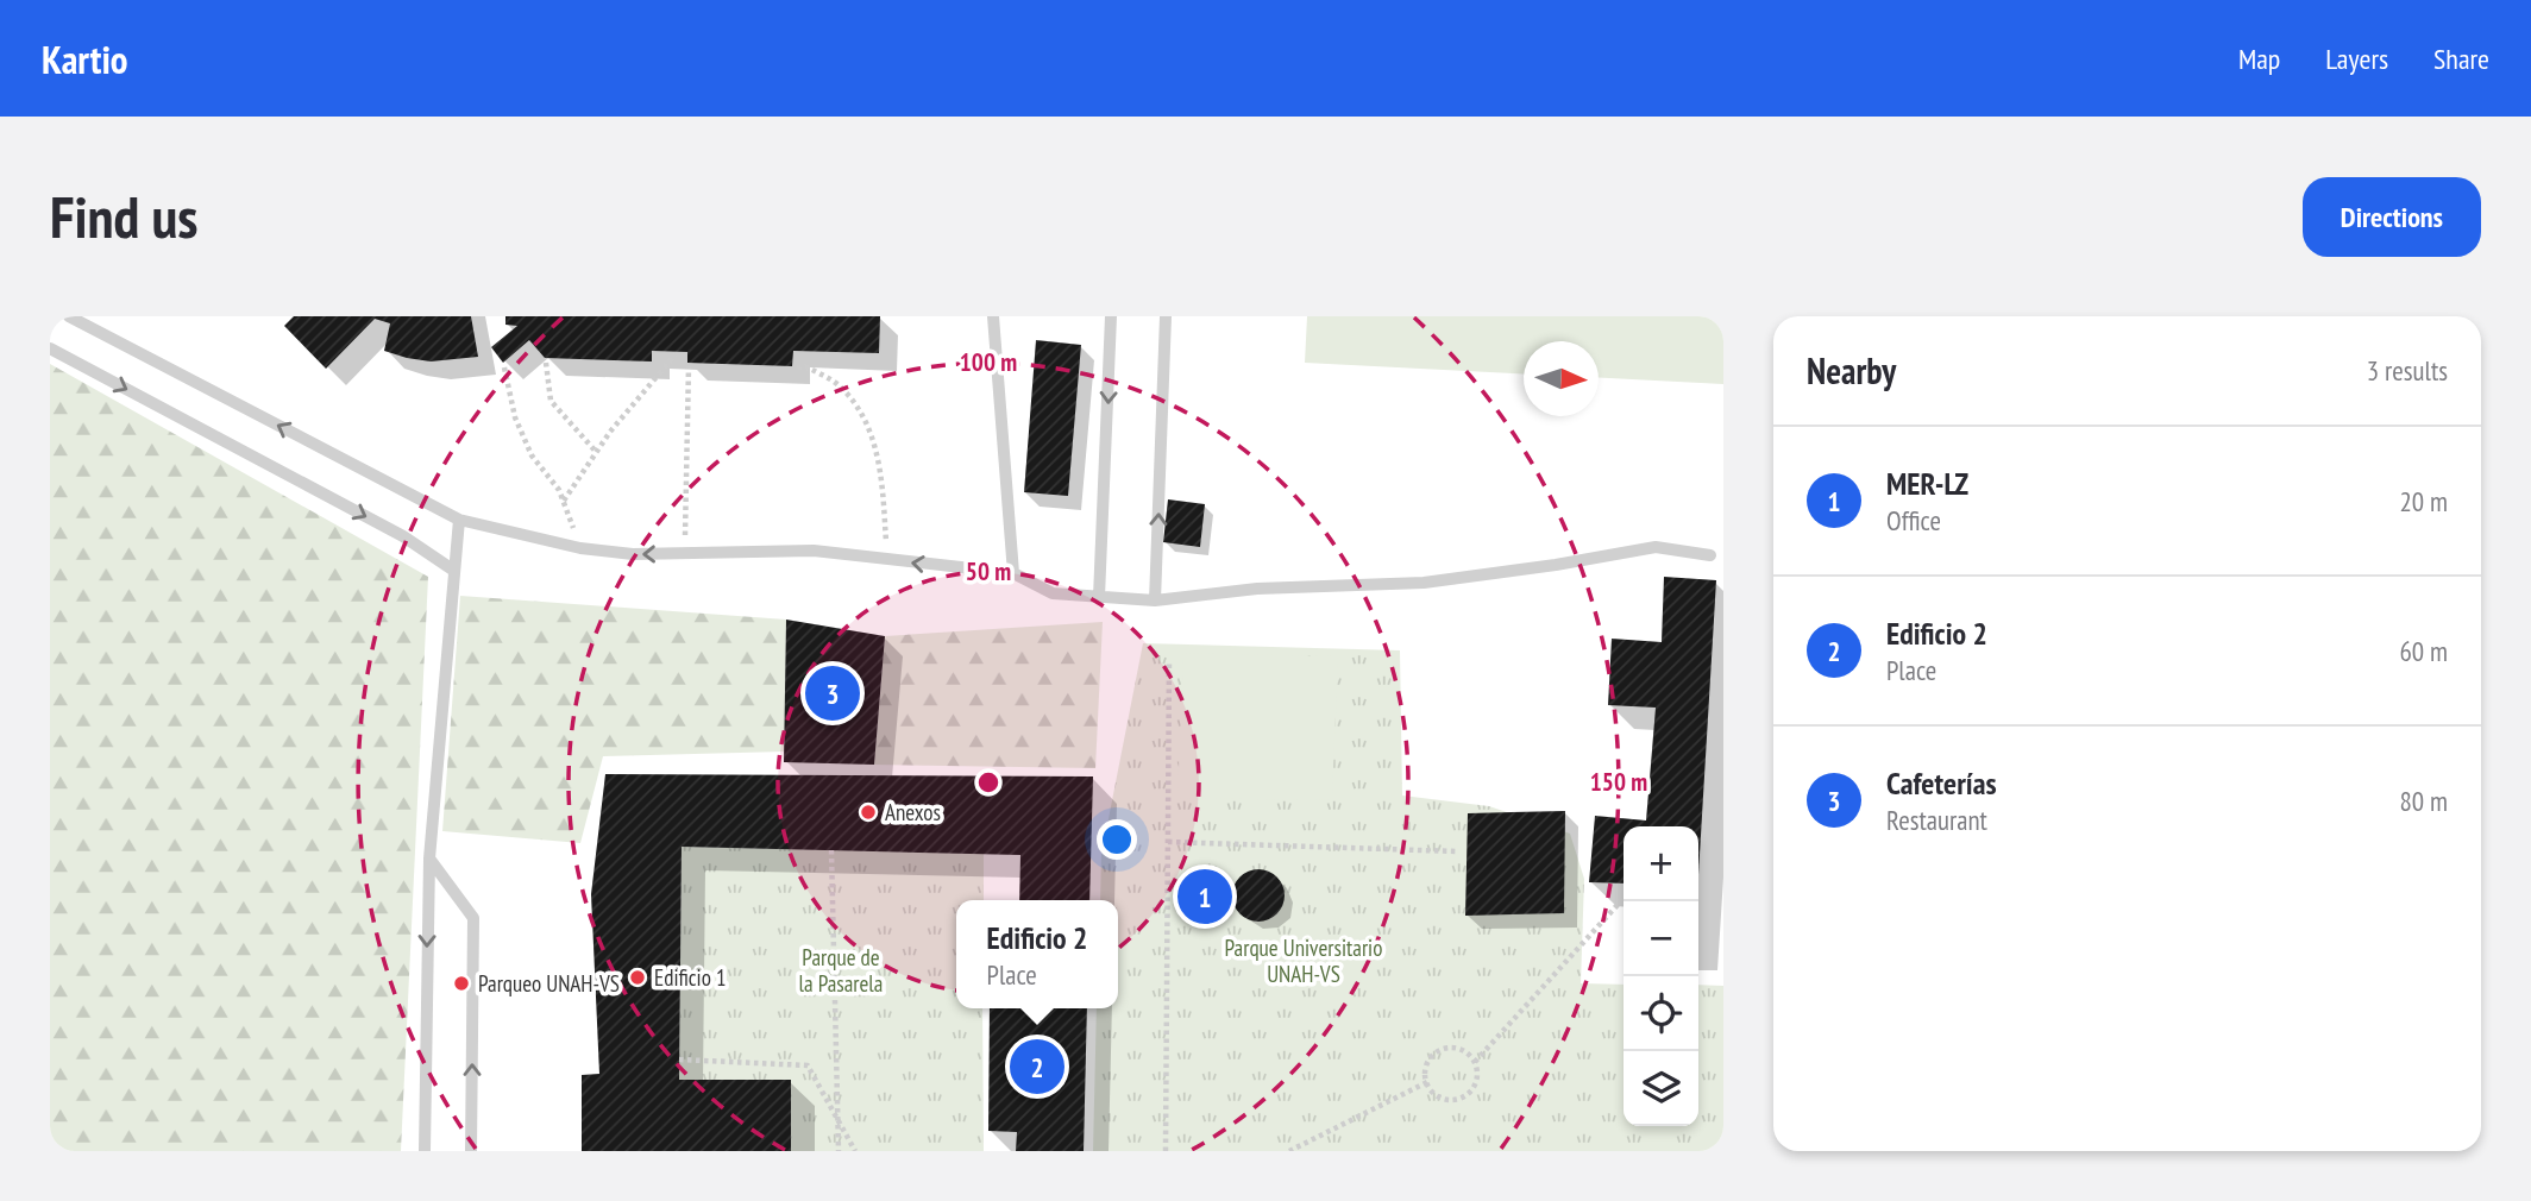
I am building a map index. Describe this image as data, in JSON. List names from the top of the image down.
{
  "parks": ["Parque Universitario UNAH-VS", "Parque de la Pasarela"],
  "places": ["Anexos", "Edificio 1", "Parqueo UNAH-VS"],
  "north": "right",
  "page": {
    "header": "Kartio",
    "nav": ["Map", "Layers", "Share"],
    "buttons": "Directions",
    "title": "Find us",
    "heading": ["Nearby", "3 results"],
    "list": [
      {
        "mark": "1",
        "name": "MER-LZ",
        "note": "Office",
        "value": "20 m"
      },
      {
        "mark": "2",
        "name": "Edificio 2",
        "note": "Place",
        "value": "60 m"
      },
      {
        "mark": "3",
        "name": "Cafeterías",
        "note": "Restaurant",
        "value": "80 m"
      }
    ],
    "pins": ["3", "1", "2"],
    "map_buttons": ["+", "−"],
    "popup": ["Edificio 2", "Place"]
  },
  "rings": ["100 m", "50 m", "150 m"]
}
